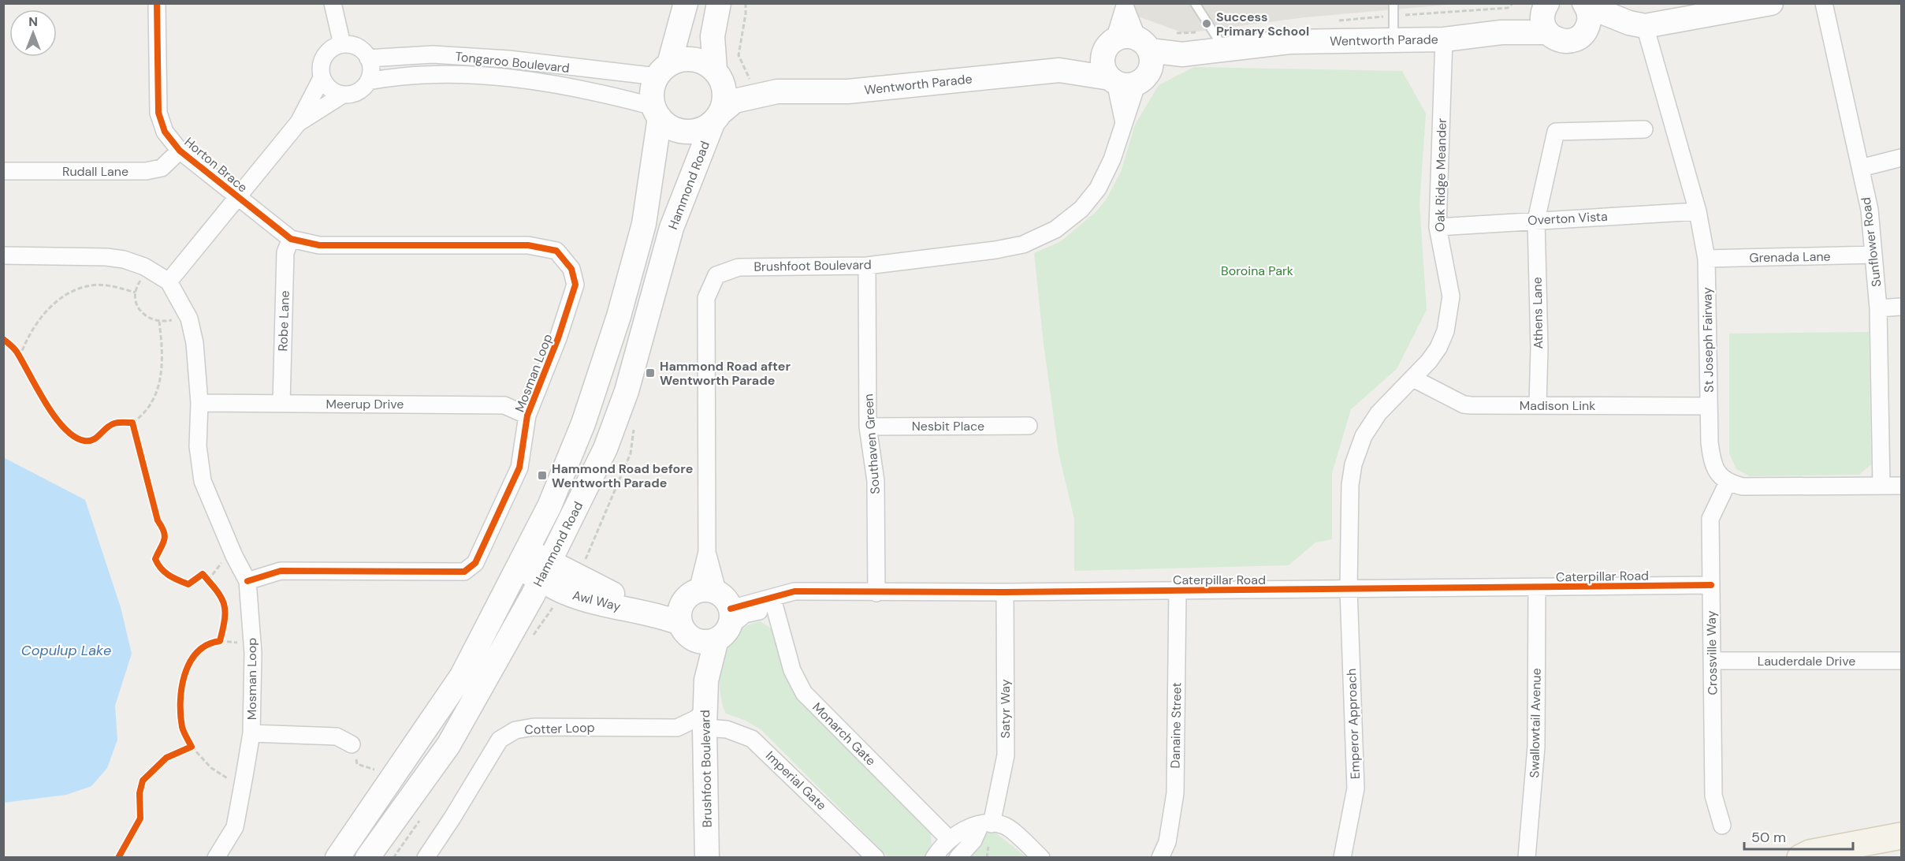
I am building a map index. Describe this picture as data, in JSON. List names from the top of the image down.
{
  "streets": {
    "main road": [
      "Wentworth Parade",
      "Hammond Road",
      "Brushfoot Boulevard",
      "Awl Way"
    ],
    "street": [
      "Tongaroo Boulevard",
      "Horton Brace",
      "Rudall Lane",
      "Oak Ridge Meander",
      "Overton Vista",
      "Sunflower Road",
      "Grenada Lane",
      "Athens Lane",
      "Robe Lane",
      "St Joseph Fairway",
      "Mosman Loop",
      "Meerup Drive",
      "Madison Link",
      "Nesbit Place",
      "Southaven Green",
      "Caterpillar Road",
      "Crossville Way",
      "Lauderdale Drive",
      "Satyr Way",
      "Swallowtail Avenue",
      "Emperor Approach",
      "Danaine Street",
      "Cotter Loop",
      "Monarch Gate",
      "Imperial Gate"
    ]
  },
  "crossings": [
    ["Wentworth Parade", "Tongaroo Boulevard"],
    ["Wentworth Parade", "Oak Ridge Meander"],
    ["Wentworth Parade", "Hammond Road"],
    ["Wentworth Parade", "Brushfoot Boulevard"],
    ["Tongaroo Boulevard", "Hammond Road"],
    ["Horton Brace", "Rudall Lane"],
    ["Horton Brace", "Robe Lane"],
    ["Horton Brace", "Mosman Loop"],
    ["Oak Ridge Meander", "Overton Vista"],
    ["Oak Ridge Meander", "Madison Link"],
    ["Oak Ridge Meander", "Caterpillar Road"],
    ["Oak Ridge Meander", "Emperor Approach"],
    ["Hammond Road", "Awl Way"],
    ["Overton Vista", "Athens Lane"],
    ["Overton Vista", "St Joseph Fairway"],
    ["Sunflower Road", "Grenada Lane"],
    ["Grenada Lane", "St Joseph Fairway"],
    ["Brushfoot Boulevard", "Southaven Green"],
    ["Brushfoot Boulevard", "Caterpillar Road"],
    ["Brushfoot Boulevard", "Awl Way"],
    ["Brushfoot Boulevard", "Cotter Loop"],
    ["Brushfoot Boulevard", "Imperial Gate"],
    ["Athens Lane", "Madison Link"],
    ["Robe Lane", "Mosman Loop"],
    ["Robe Lane", "Meerup Drive"],
    ["St Joseph Fairway", "Madison Link"],
    ["St Joseph Fairway", "Crossville Way"],
    ["Mosman Loop", "Meerup Drive"],
    ["Nesbit Place", "Southaven Green"],
    ["Southaven Green", "Caterpillar Road"],
    ["Caterpillar Road", "Awl Way"],
    ["Caterpillar Road", "Crossville Way"],
    ["Caterpillar Road", "Satyr Way"],
    ["Caterpillar Road", "Swallowtail Avenue"],
    ["Caterpillar Road", "Emperor Approach"],
    ["Caterpillar Road", "Danaine Street"],
    ["Caterpillar Road", "Monarch Gate"],
    ["Crossville Way", "Lauderdale Drive"],
    ["Cotter Loop", "Imperial Gate"]
  ],
  "water": ["Copulup Lake"],
  "parks": ["Boroina Park"],
  "places": {
    "other": ["Success Primary School"],
    "transit": ["Hammond Road after Wentworth Parade", "Hammond Road before Wentworth Parade"]
  },
  "scale_bar": "50 m",
  "north": "top"
}
